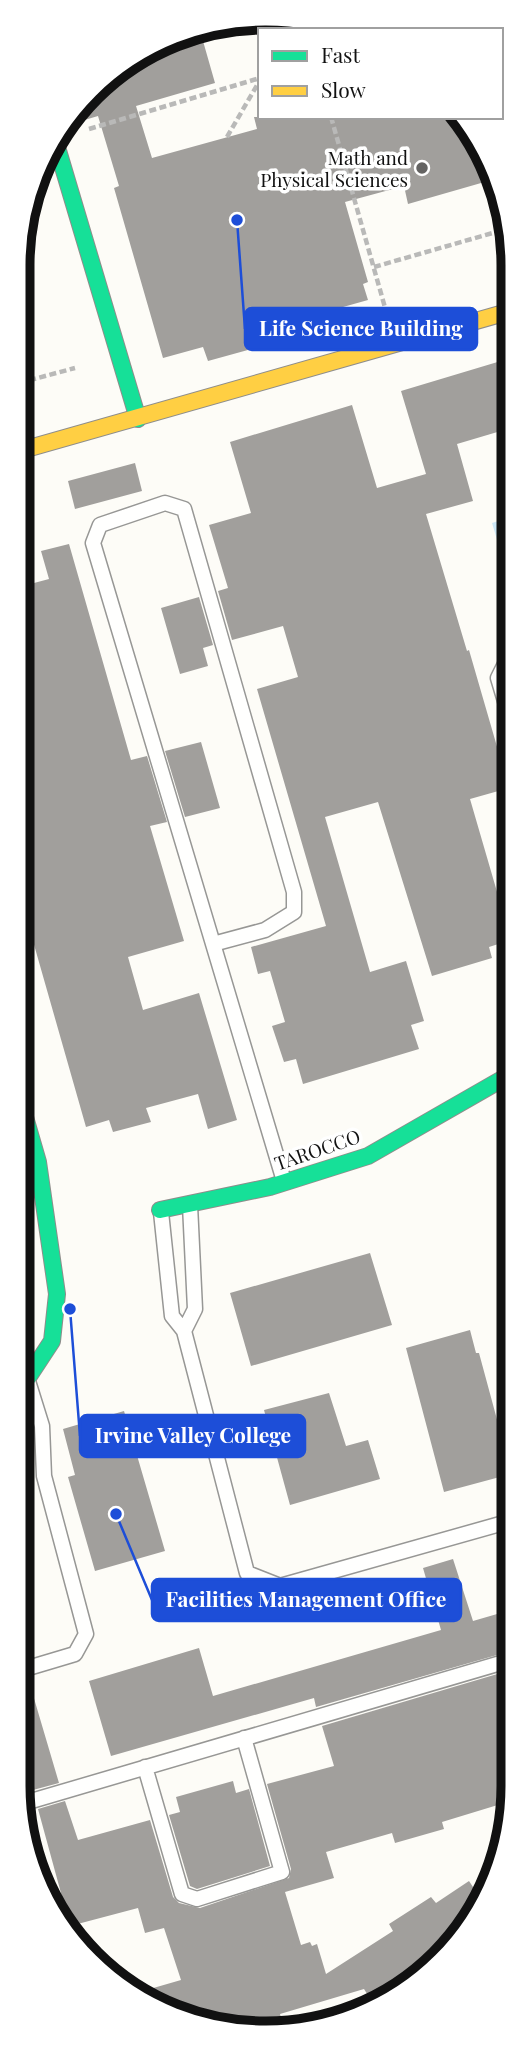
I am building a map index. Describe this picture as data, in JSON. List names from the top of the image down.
{
  "streets": {
    "street": ["TAROCCO"]
  },
  "places": [
    "Math and Physical Sciences",
    "Life Science Building",
    "Irvine Valley College",
    "Facilities Management Office"
  ],
  "legend": ["Fast", "Slow"]
}
